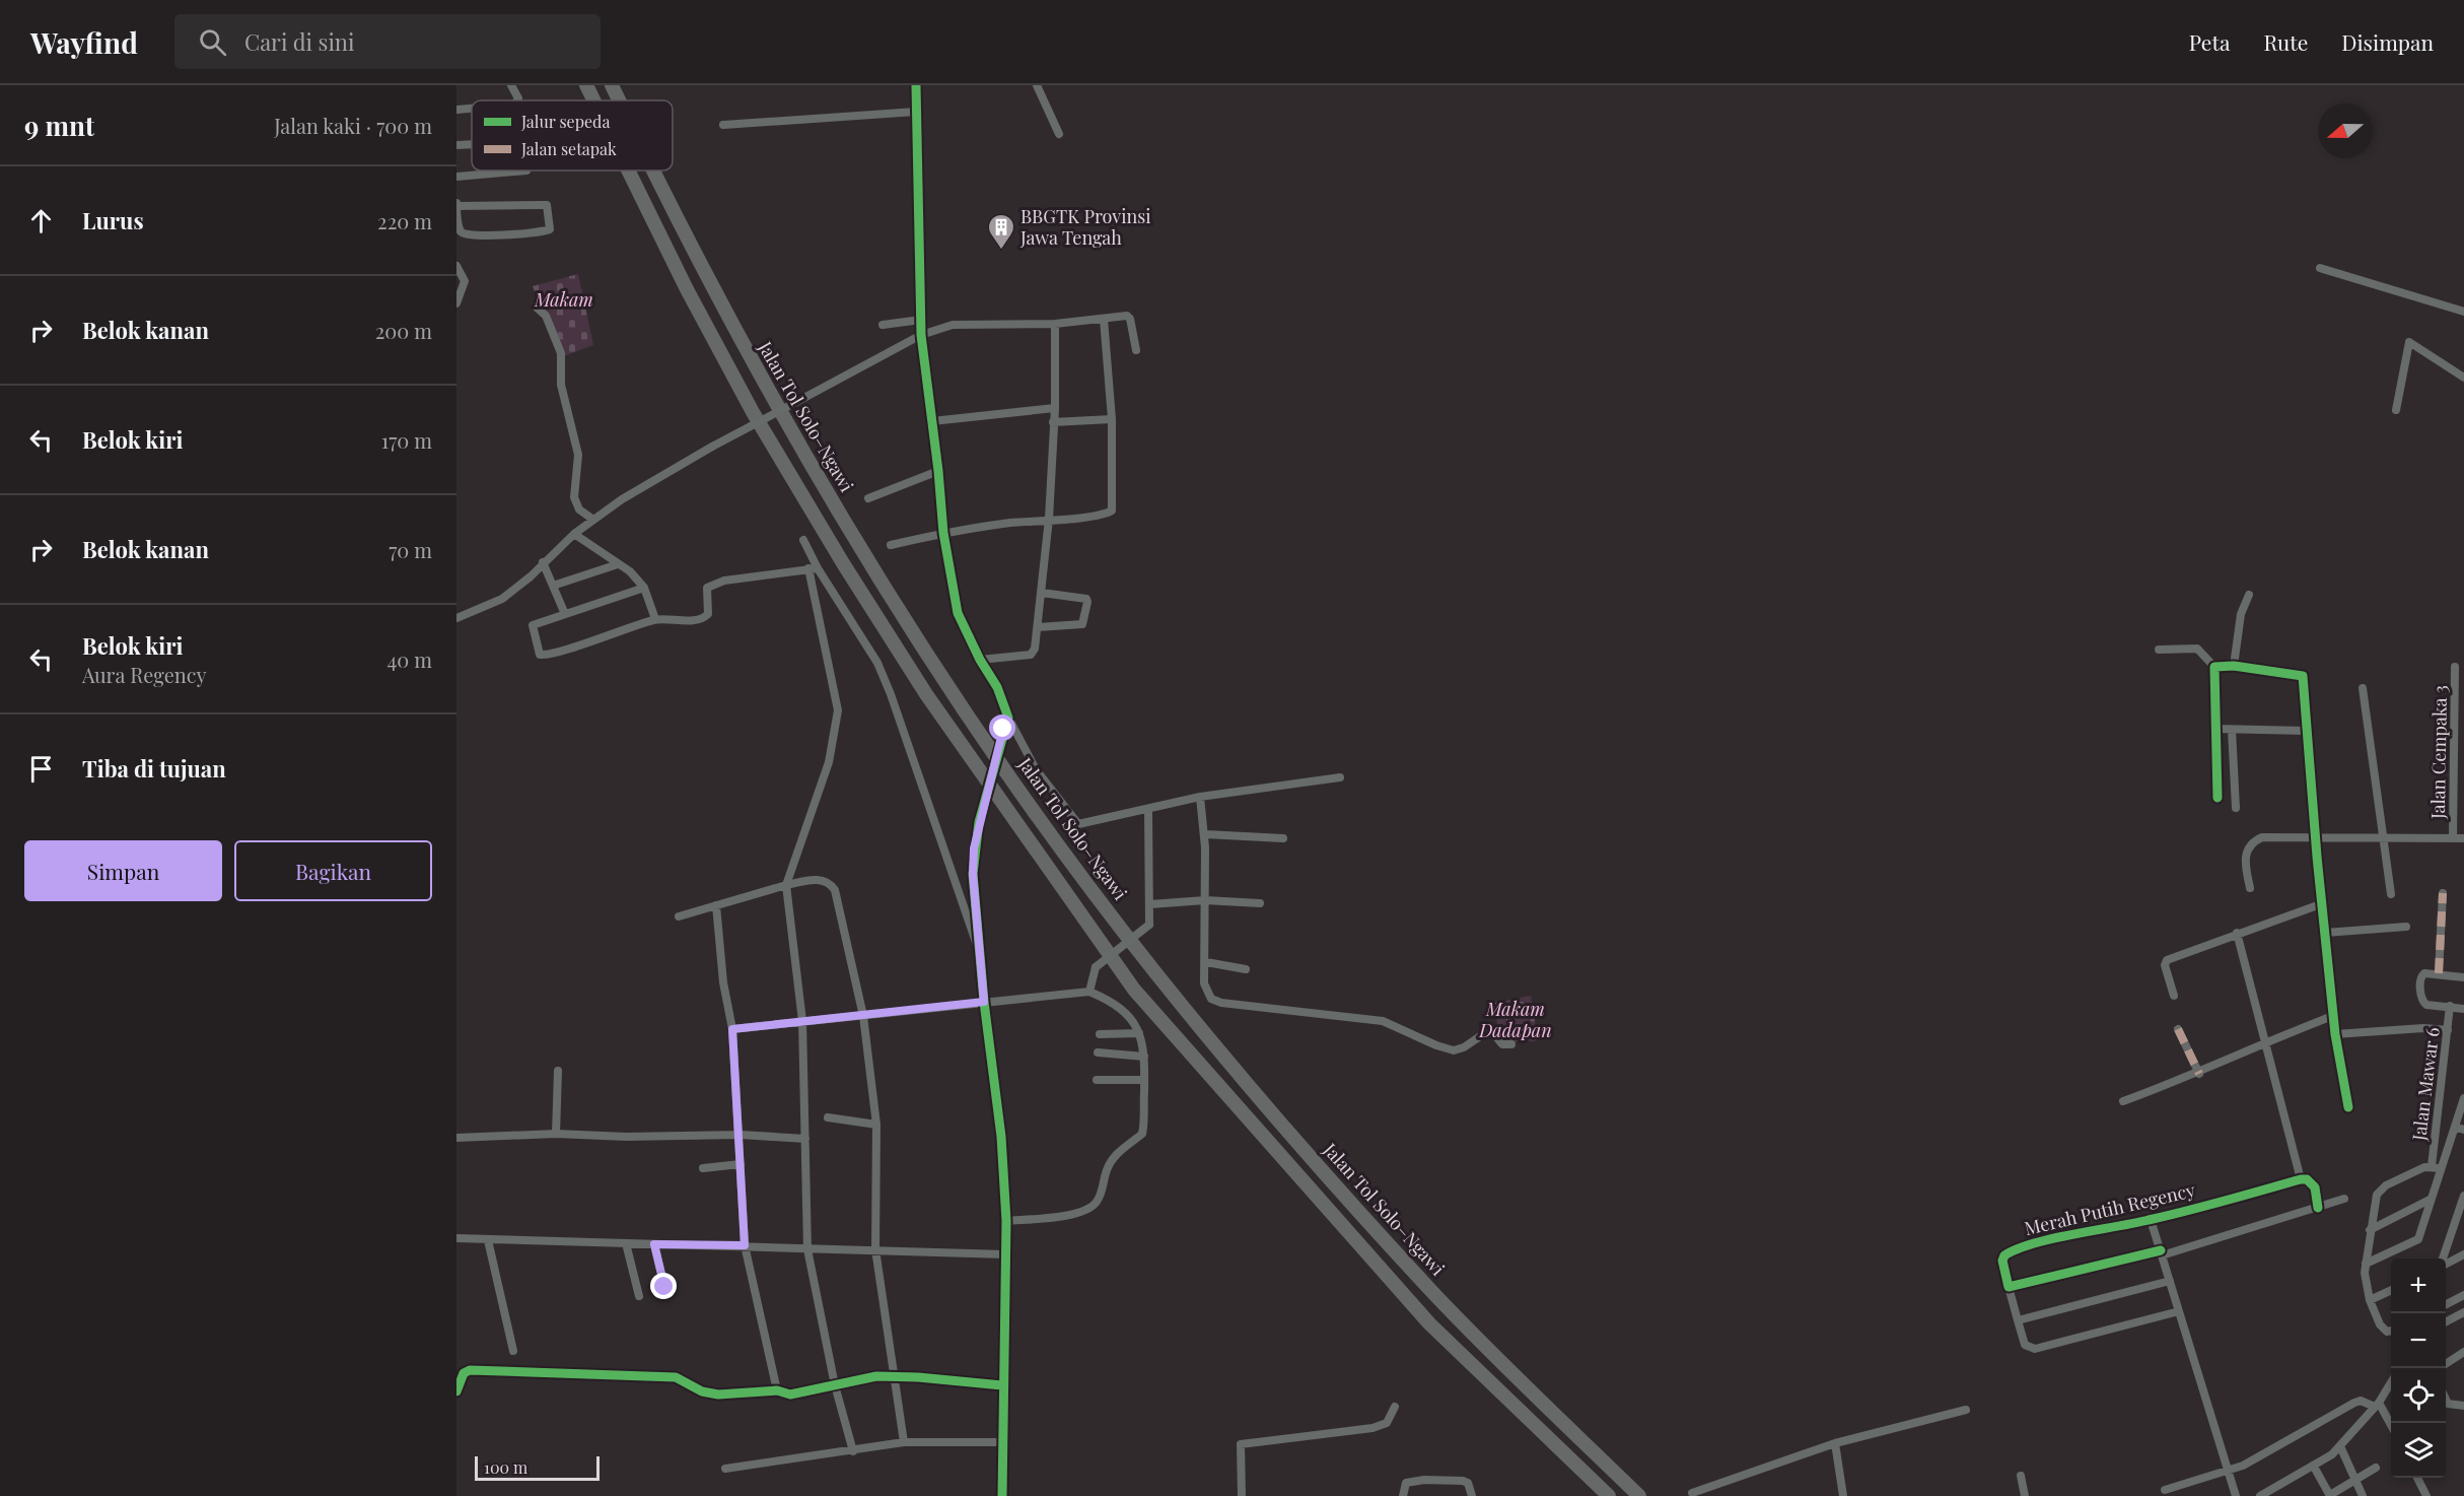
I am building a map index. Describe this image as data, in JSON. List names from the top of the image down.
{
  "streets": {
    "highway": ["Jalan Tol Solo–Ngawi"],
    "street": ["Jalan Cempaka 3", "Jalan Mawar 6", "Merah Putih Regency"]
  },
  "parks": ["Makam", "Makam Dadapan"],
  "places": {
    "building": ["BBGTK Provinsi Jawa Tengah"]
  },
  "legend": ["Jalur sepeda", "Jalan setapak"],
  "scale_bar": "100 m",
  "north": "left",
  "page": {
    "header": "Wayfind",
    "search": "Cari di sini",
    "nav": ["Peta", "Rute", "Disimpan"],
    "heading": ["9 mnt", "Jalan kaki · 700 m"],
    "list": [
      ["Lurus", "220 m"],
      ["Belok kanan", "200 m"],
      ["Belok kiri", "170 m"],
      ["Belok kanan", "70 m"],
      ["Belok kiri", "Aura Regency", "40 m"],
      "Tiba di tujuan"
    ],
    "buttons": ["Simpan", "Bagikan"],
    "map_buttons": ["+", "−"],
    "scale": "100 m"
  }
}
